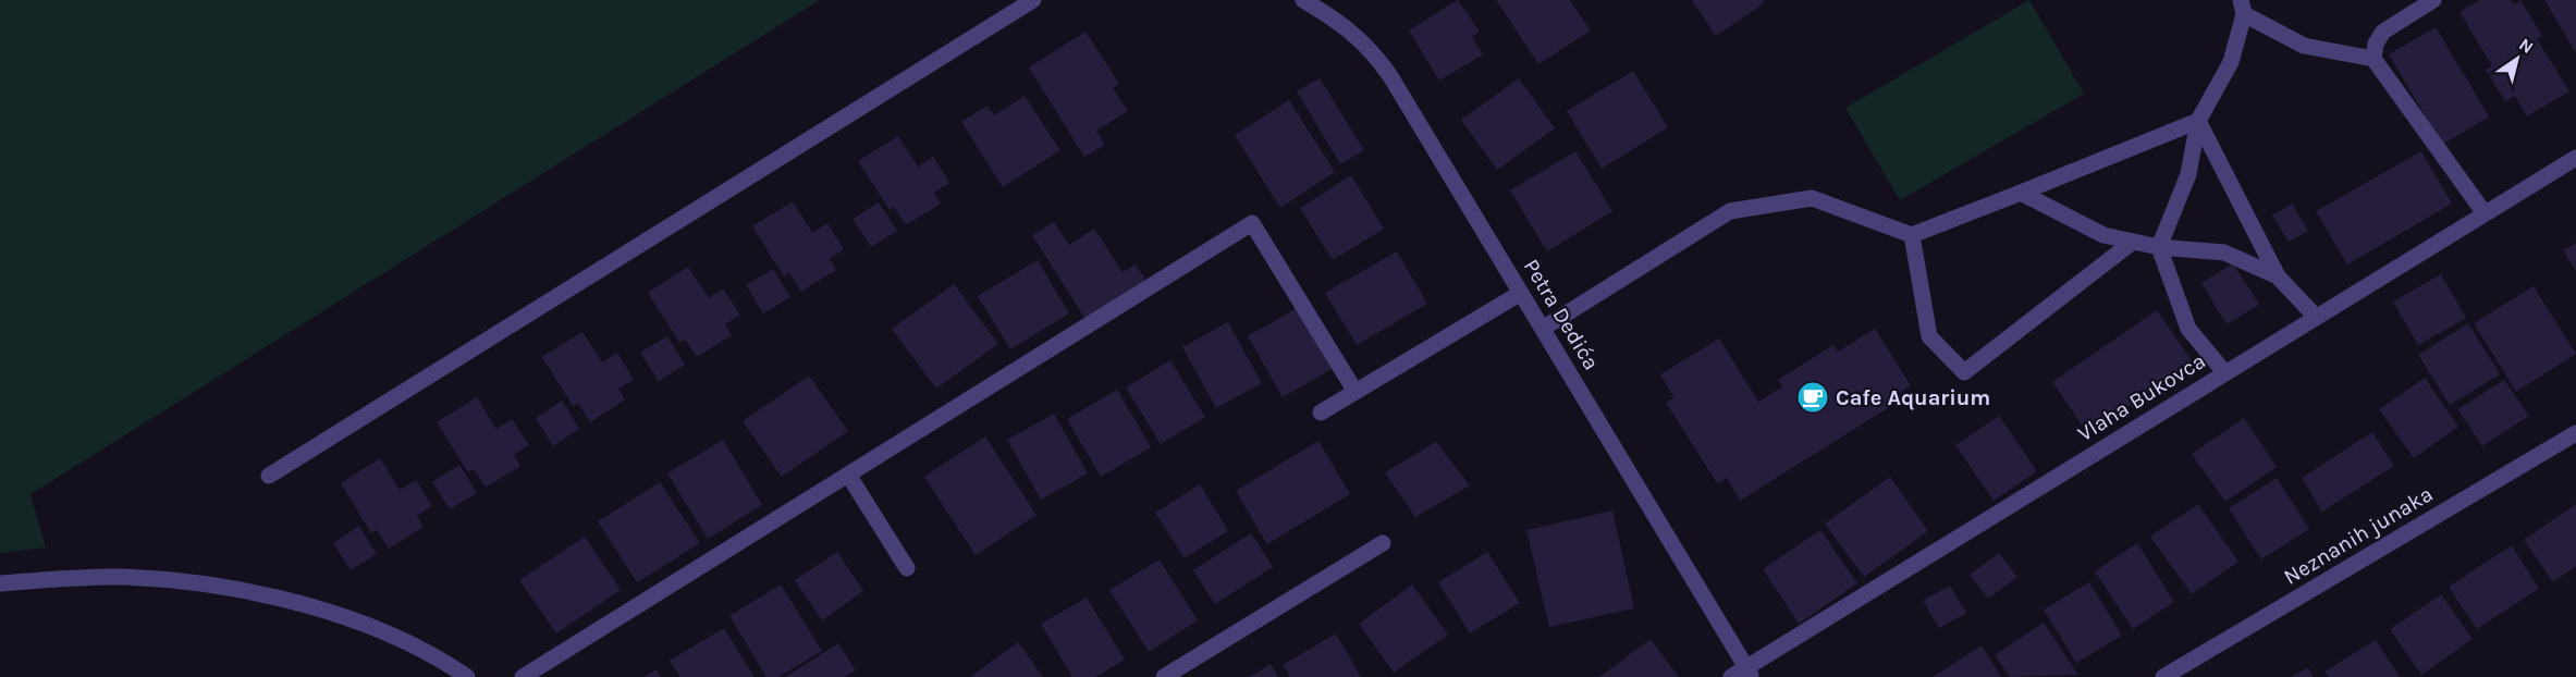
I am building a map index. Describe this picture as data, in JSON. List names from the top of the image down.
{
  "streets": {
    "street": ["Petra Dedića", "Vlaha Bukovca", "Neznanih junaka"]
  },
  "crossings": [
    ["Petra Dedića", "Vlaha Bukovca"]
  ],
  "places": {
    "cafe": ["Cafe Aquarium"]
  },
  "north": "top right"
}
